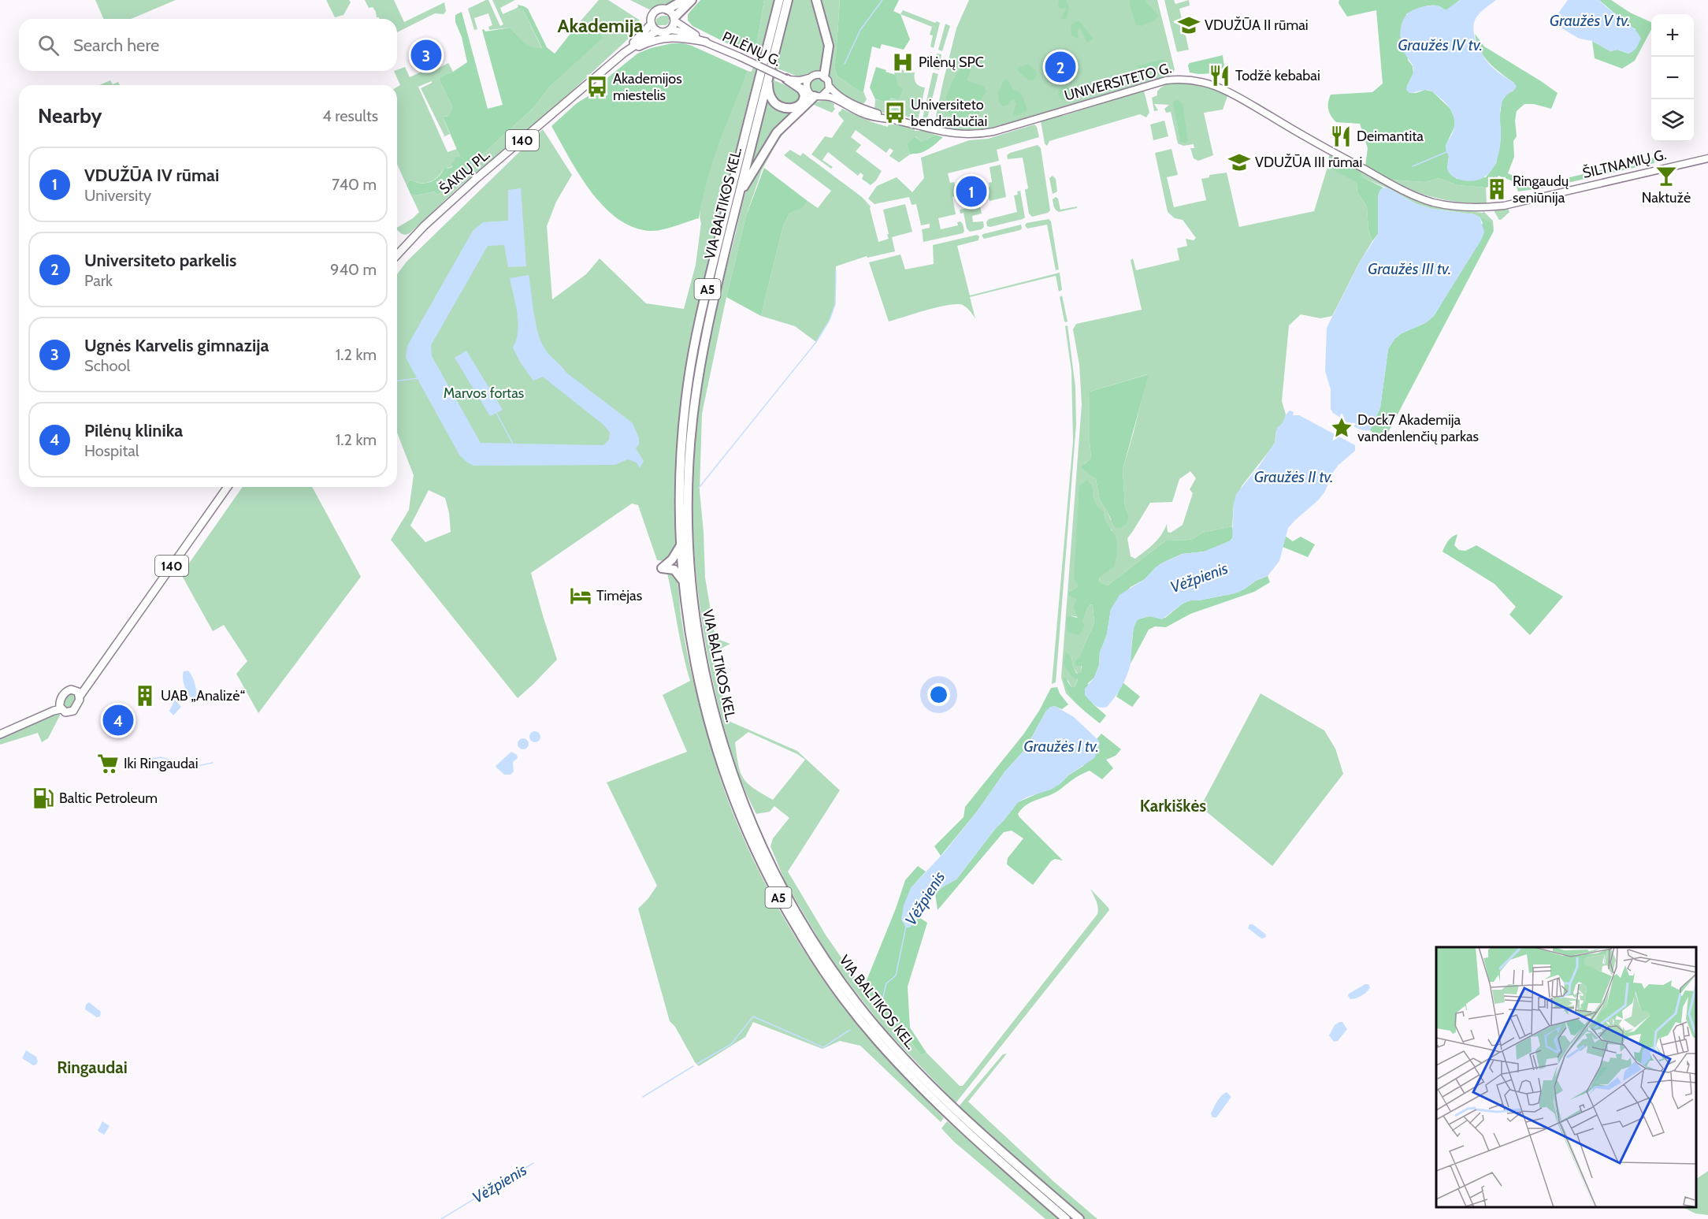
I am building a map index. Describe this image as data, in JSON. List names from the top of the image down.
{
  "streets": {
    "highway": ["140", "VIA BALTIKOS KEL.", "A5"],
    "main road": [
      "PILĖNŲ G.",
      "UNIVERSITETO G.",
      "ŠILTNAMIŲ G.",
      "ŠAKIŲ PL."
    ]
  },
  "crossings": [
    ["PILĖNŲ G.", "UNIVERSITETO G."],
    ["PILĖNŲ G.", "140"],
    ["PILĖNŲ G.", "ŠAKIŲ PL."],
    ["UNIVERSITETO G.", "ŠILTNAMIŲ G."],
    ["140", "ŠAKIŲ PL."],
    ["140", "VIA BALTIKOS KEL."]
  ],
  "districts": ["Akademija", "Karkiškės", "Ringaudai"],
  "water": [
    "Graužės V tv.",
    "Graužės IV tv.",
    "Graužės III tv.",
    "Graužės II tv.",
    "Vėžpienis",
    "Graužės I tv."
  ],
  "parks": ["Marvos fortas"],
  "places": {
    "school or university": ["VDUŽŪA II rūmai", "VDUŽŪA III rūmai"],
    "hospital": ["Pilėnų SPC"],
    "restaurant": ["Todžė kebabai", "Deimantita"],
    "bus stop": ["Akademijos miestelis", "Universiteto bendrabučiai"],
    "bar": ["Naktužė"],
    "building": ["Ringaudų seniūnija", "UAB „Analizė“"],
    "place": ["Dock7 Akademija vandenlenčių parkas"],
    "hotel": ["Timėjas"],
    "supermarket": ["Iki Ringaudai"],
    "fuel station": ["Baltic Petroleum"]
  },
  "page": {
    "map_buttons": ["+", "−"],
    "search": "Search here",
    "pins": [
      "3",
      "2",
      "1",
      "4"
    ],
    "heading": ["Nearby", "4 results"],
    "list": [
      {
        "mark": "1",
        "name": "VDUŽŪA IV rūmai",
        "note": "University",
        "value": "740 m"
      },
      {
        "mark": "2",
        "name": "Universiteto parkelis",
        "note": "Park",
        "value": "940 m"
      },
      {
        "mark": "3",
        "name": "Ugnės Karvelis gimnazija",
        "note": "School",
        "value": "1.2 km"
      },
      {
        "mark": "4",
        "name": "Pilėnų klinika",
        "note": "Hospital",
        "value": "1.2 km"
      }
    ]
  }
}
